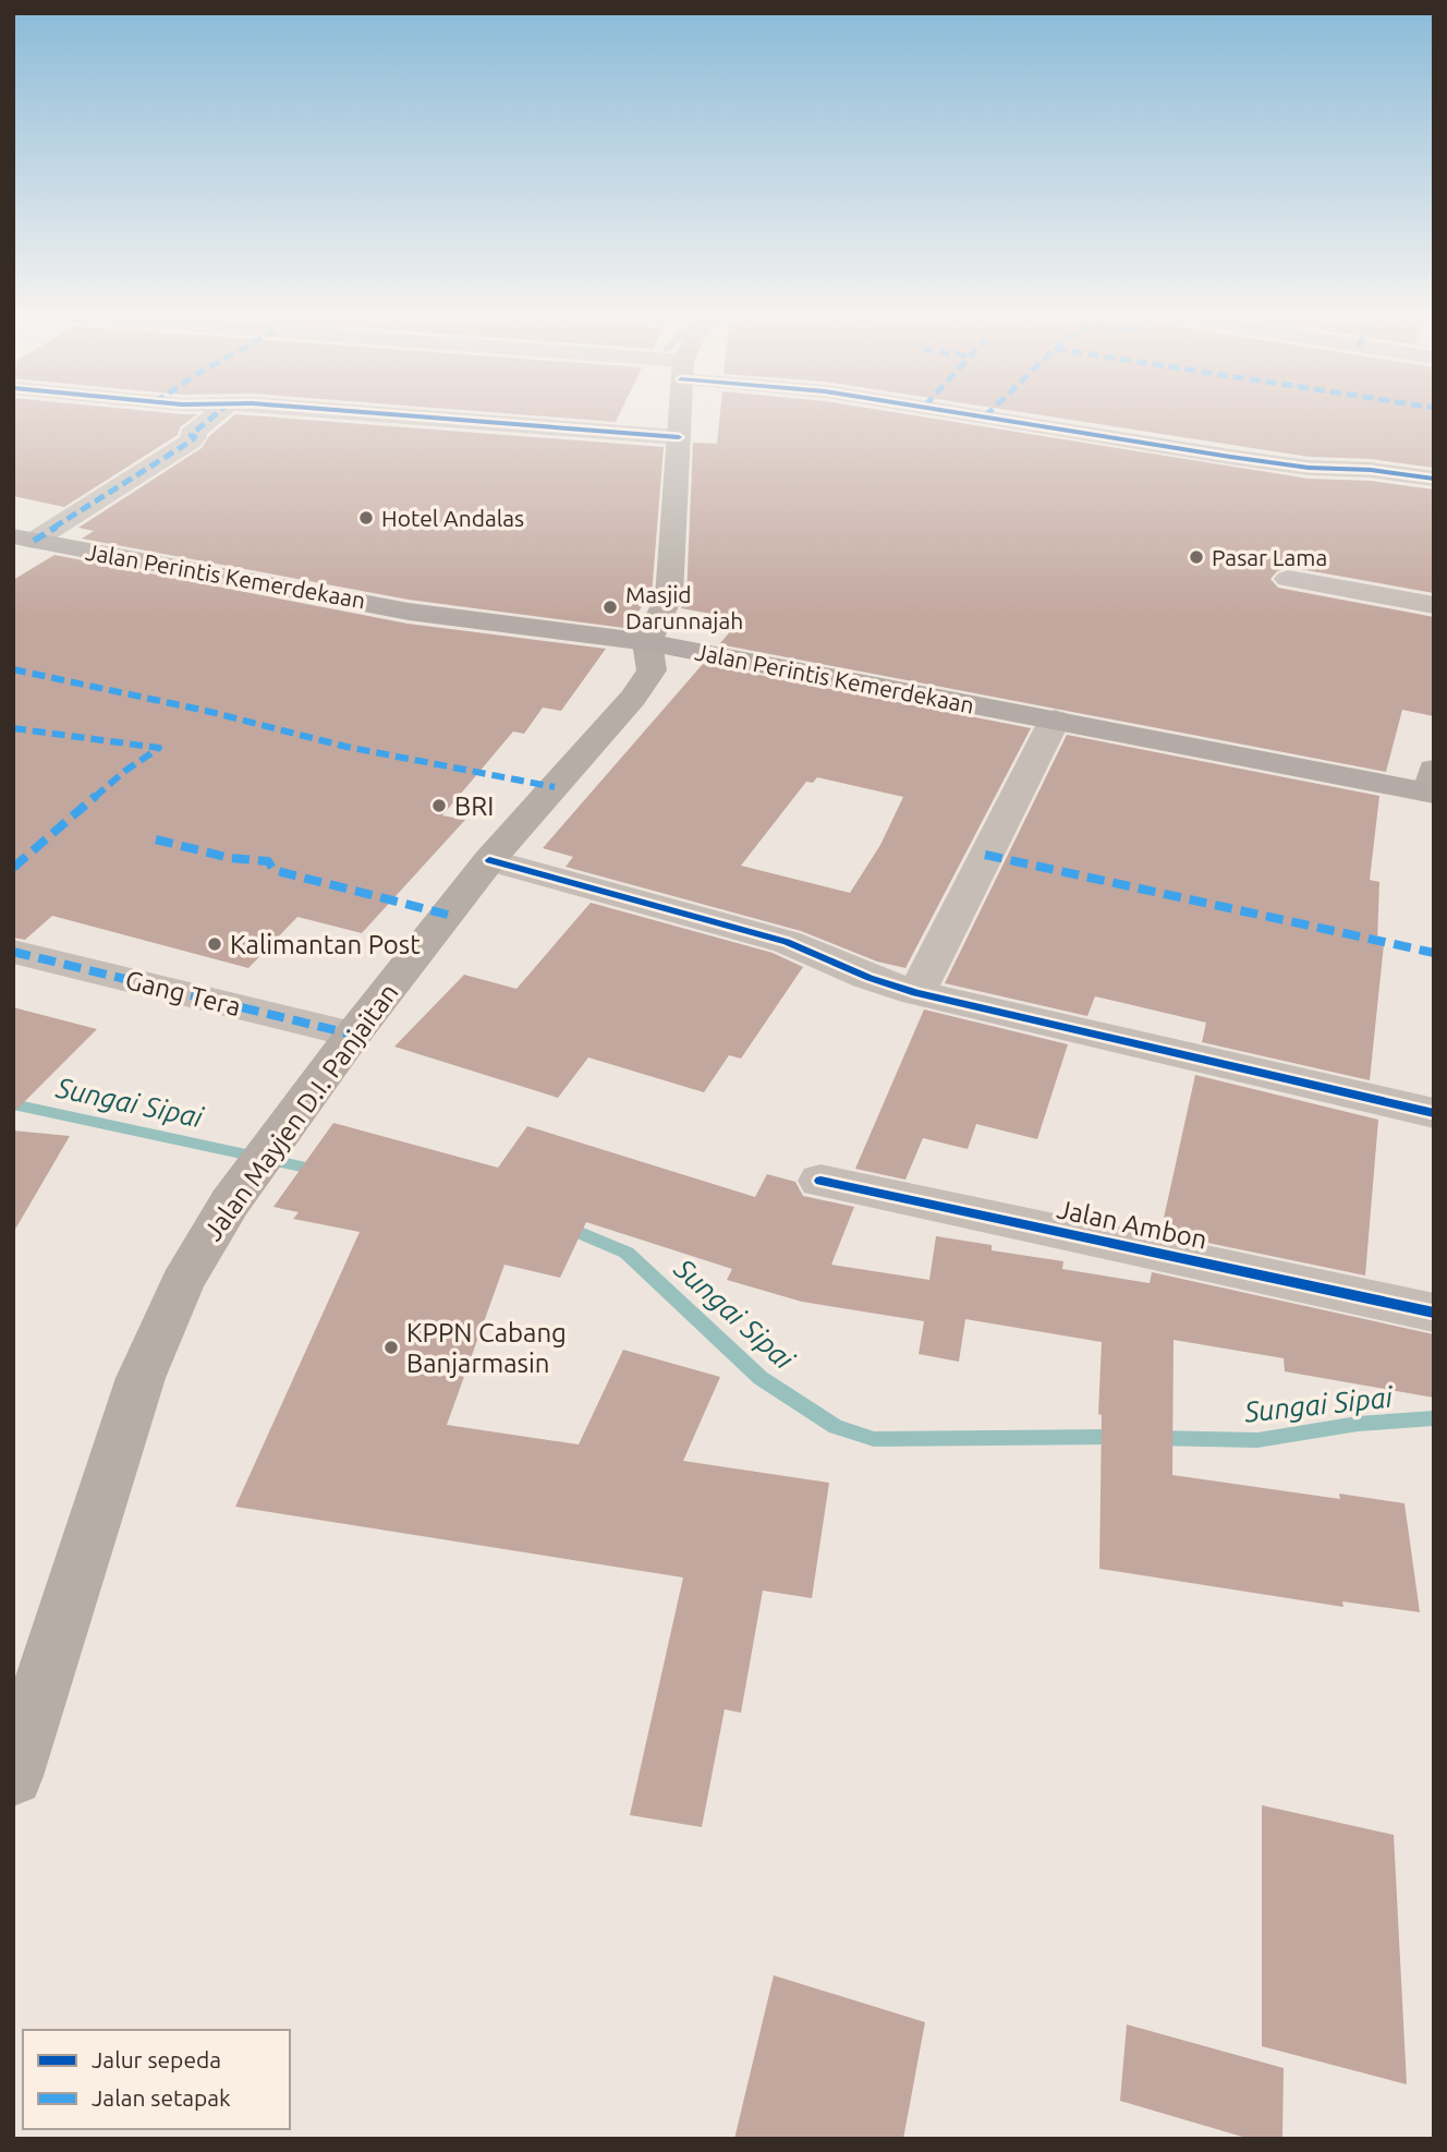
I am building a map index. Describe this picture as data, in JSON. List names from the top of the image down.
{
  "streets": {
    "main road": ["Jalan Perintis Kemerdekaan", "Jalan Mayjen D.I. Panjaitan"],
    "street": ["Gang Tera", "Jalan Ambon"]
  },
  "crossings": [
    ["Jalan Perintis Kemerdekaan", "Jalan Mayjen D.I. Panjaitan"],
    ["Gang Tera", "Jalan Mayjen D.I. Panjaitan"]
  ],
  "water": ["Sungai Sipai"],
  "places": [
    "Hotel Andalas",
    "Pasar Lama",
    "Masjid Darunnajah",
    "BRI",
    "Kalimantan Post",
    "KPPN Cabang Banjarmasin"
  ],
  "legend": ["Jalur sepeda", "Jalan setapak"]
}
